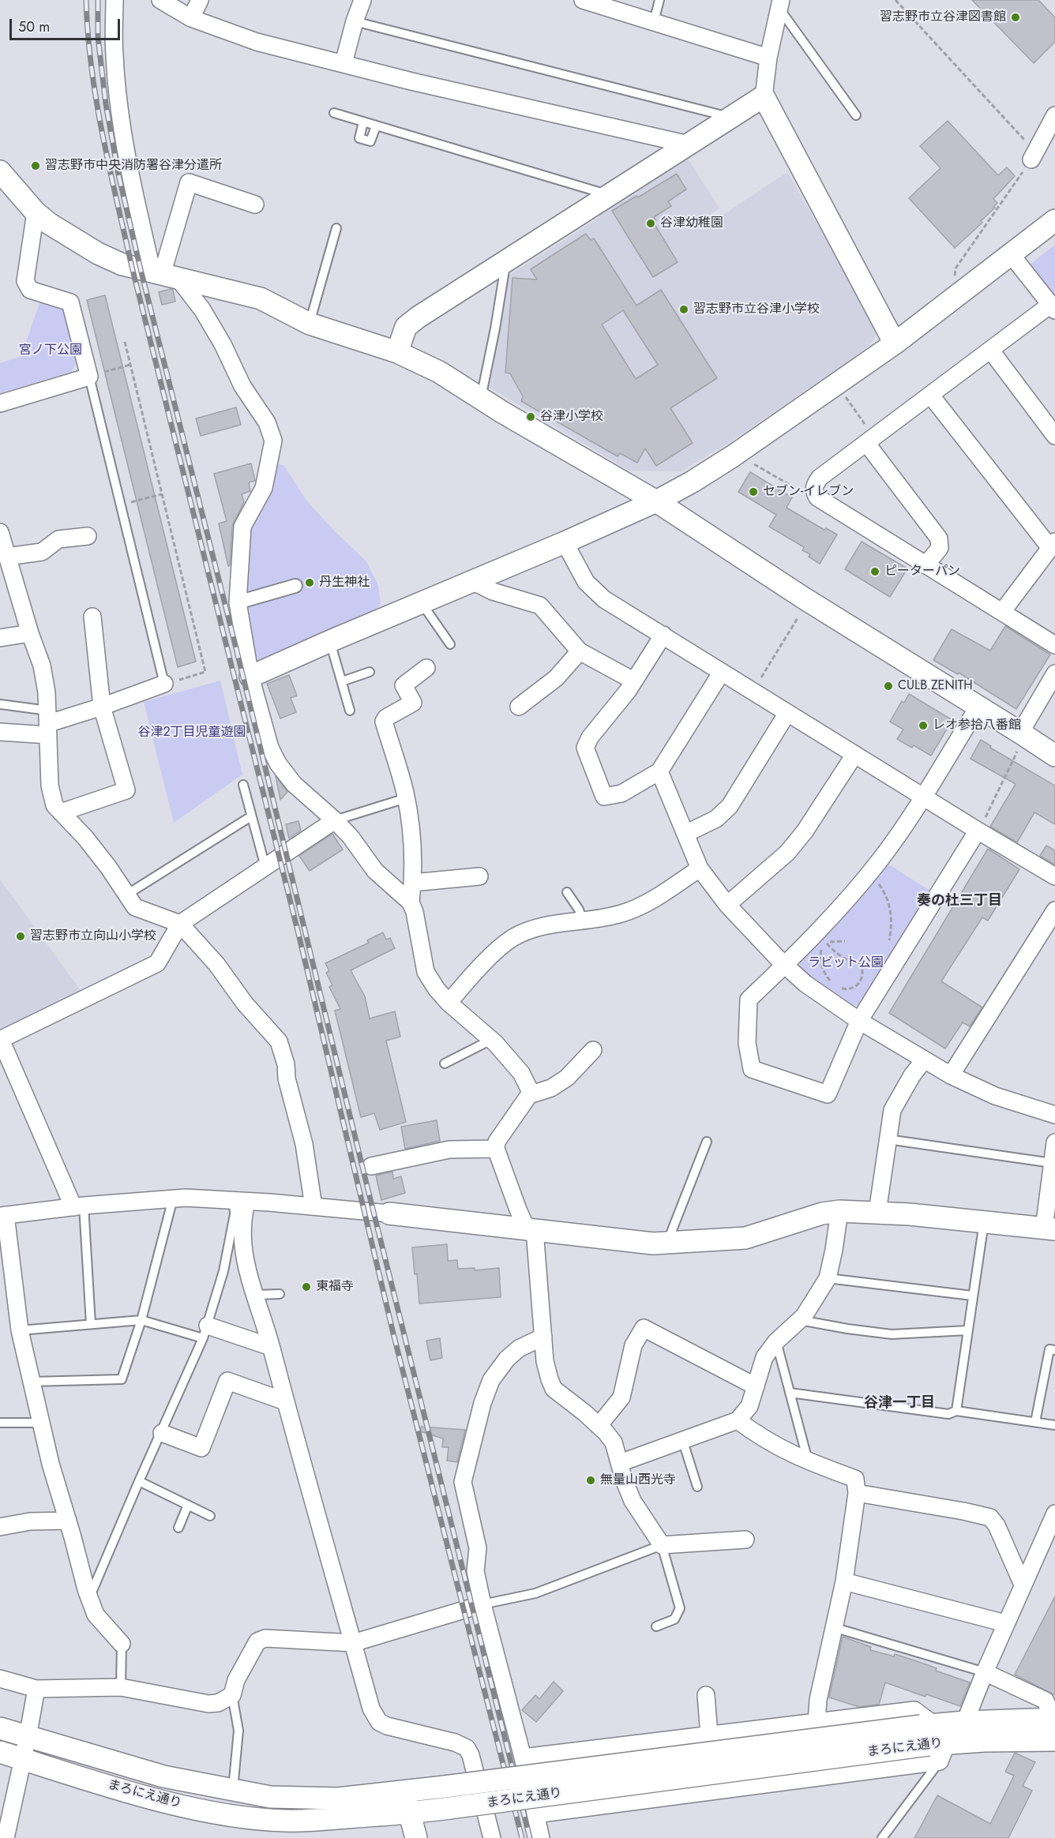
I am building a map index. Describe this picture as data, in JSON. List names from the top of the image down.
{
  "streets": {
    "street": ["まろにえ通り"]
  },
  "districts": ["奏の杜三丁目", "谷津一丁目"],
  "parks": ["宮ノ下公園", "谷津2丁目児童遊園", "ラビット公園"],
  "places": [
    "習志野市立谷津図書館",
    "習志野市中央消防署谷津分遣所",
    "谷津幼稚園",
    "習志野市立谷津小学校",
    "谷津小学校",
    "セブン-イレブン",
    "ピーターパン",
    "丹生神社",
    "CULB ZENITH",
    "レオ参拾八番館",
    "習志野市立向山小学校",
    "東福寺",
    "無量山西光寺"
  ],
  "scale_bar": "50 m"
}
